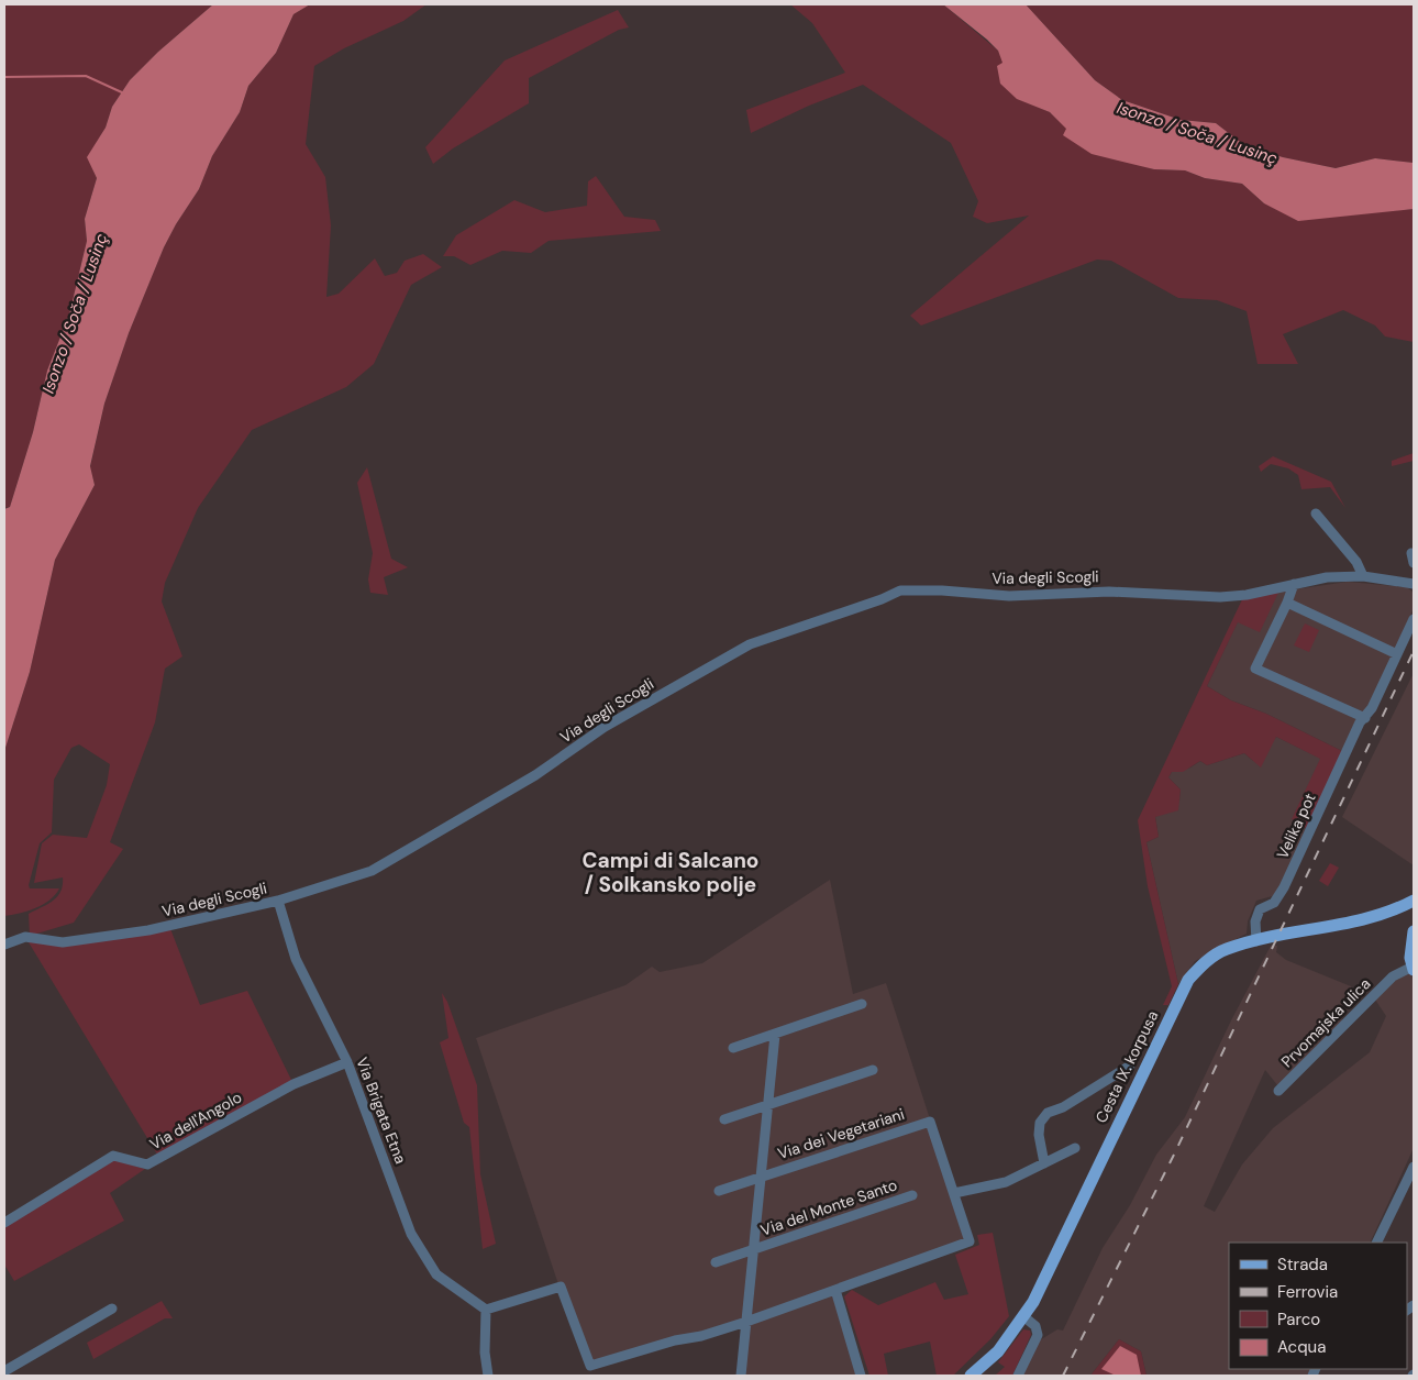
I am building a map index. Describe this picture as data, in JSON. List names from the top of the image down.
{
  "streets": {
    "main road": ["Cesta IX. korpusa"],
    "street": [
      "Via degli Scogli",
      "Velika pot",
      "Prvomajska ulica",
      "Via Brigata Etna",
      "Via dell'Angolo",
      "Via dei Vegetariani",
      "Via del Monte Santo"
    ]
  },
  "crossings": [
    ["Via degli Scogli", "Via Brigata Etna"],
    ["Velika pot", "Cesta IX. korpusa"],
    ["Via Brigata Etna", "Via dell'Angolo"],
    ["Via dei Vegetariani", "Via del Monte Santo"]
  ],
  "districts": ["Campi di Salcano / Solkansko polje"],
  "water": ["Isonzo / Soča / Lusinç"],
  "legend": [
    "Strada",
    "Ferrovia",
    "Parco",
    "Acqua"
  ]
}
